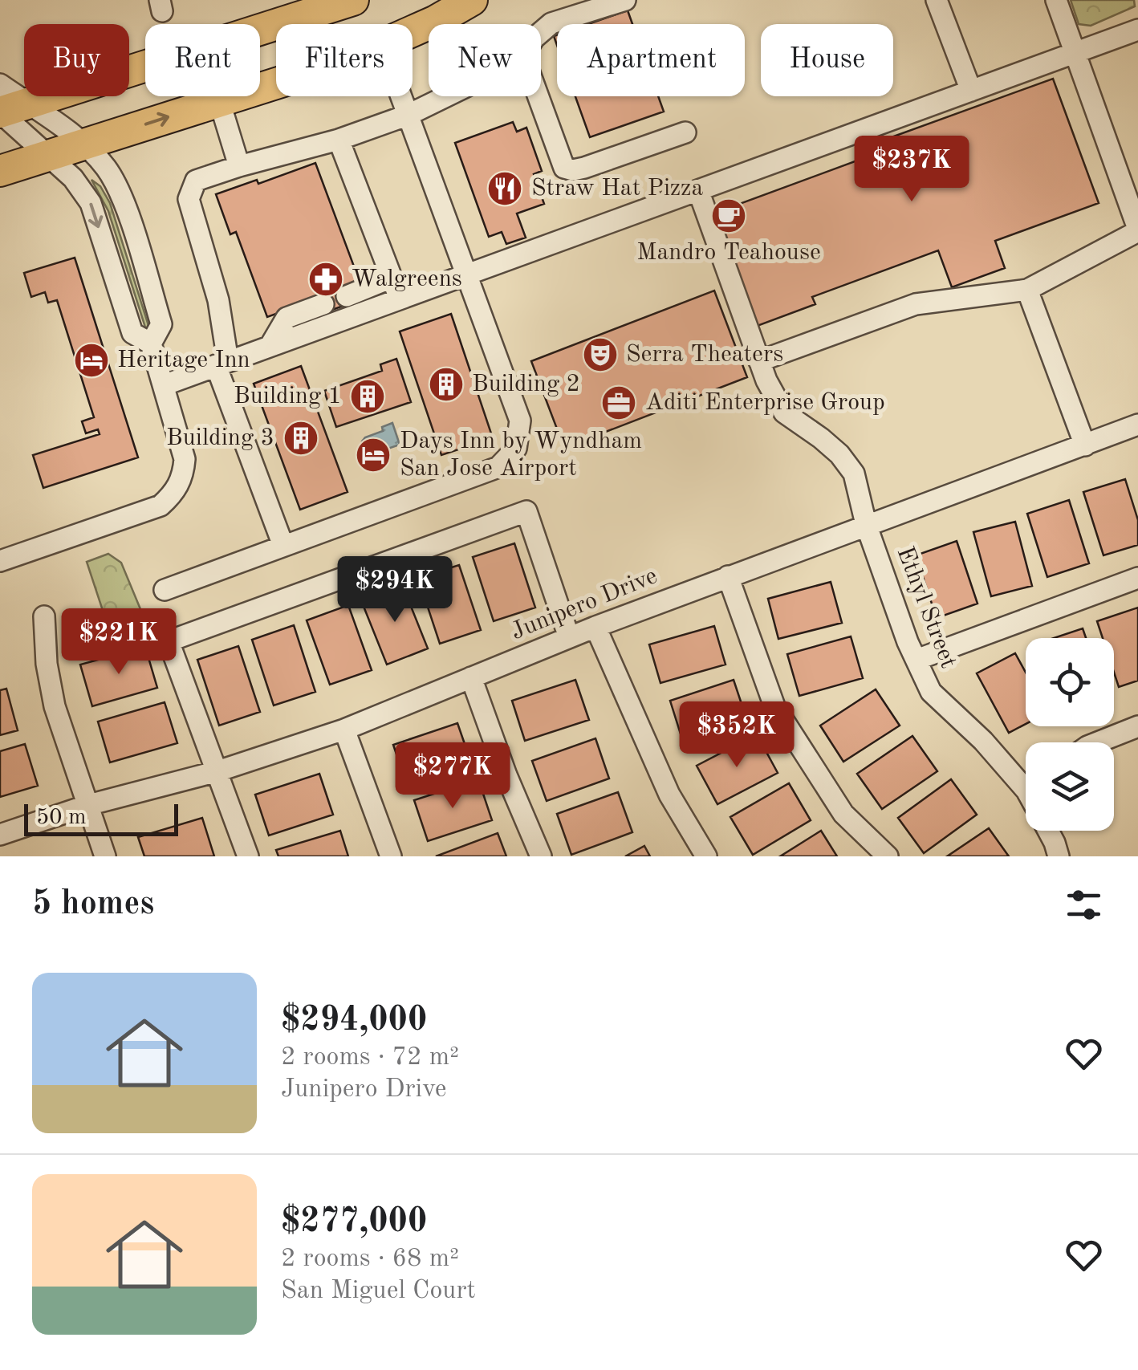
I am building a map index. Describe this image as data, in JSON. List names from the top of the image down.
{
  "streets": {
    "street": ["Junipero Drive", "Ethyl Street"]
  },
  "crossings": [
    ["Junipero Drive", "Ethyl Street"]
  ],
  "places": {
    "restaurant": ["Straw Hat Pizza"],
    "cafe": ["Mandro Teahouse"],
    "pharmacy": ["Walgreens"],
    "theatre": ["Serra Theaters"],
    "hotel": ["Heritage Inn", "Days Inn by Wyndham San Jose Airport"],
    "building": ["Building 2", "Building 1", "Building 3"],
    "office": ["Aditi Enterprise Group"]
  },
  "scale_bar": "50 m",
  "page": {
    "chip": [
      "Buy",
      "Rent",
      "Filters",
      "New",
      "Apartment",
      "House"
    ],
    "price": [
      "$237K",
      "$294K",
      "$221K",
      "$352K",
      "$277K"
    ],
    "scale": "50 m",
    "heading": "5 homes",
    "list": [
      {
        "name": "$294,000",
        "note": "2 rooms · 72 m² · Junipero Drive"
      },
      {
        "name": "$277,000",
        "note": "2 rooms · 68 m² · San Miguel Court"
      }
    ]
  }
}
